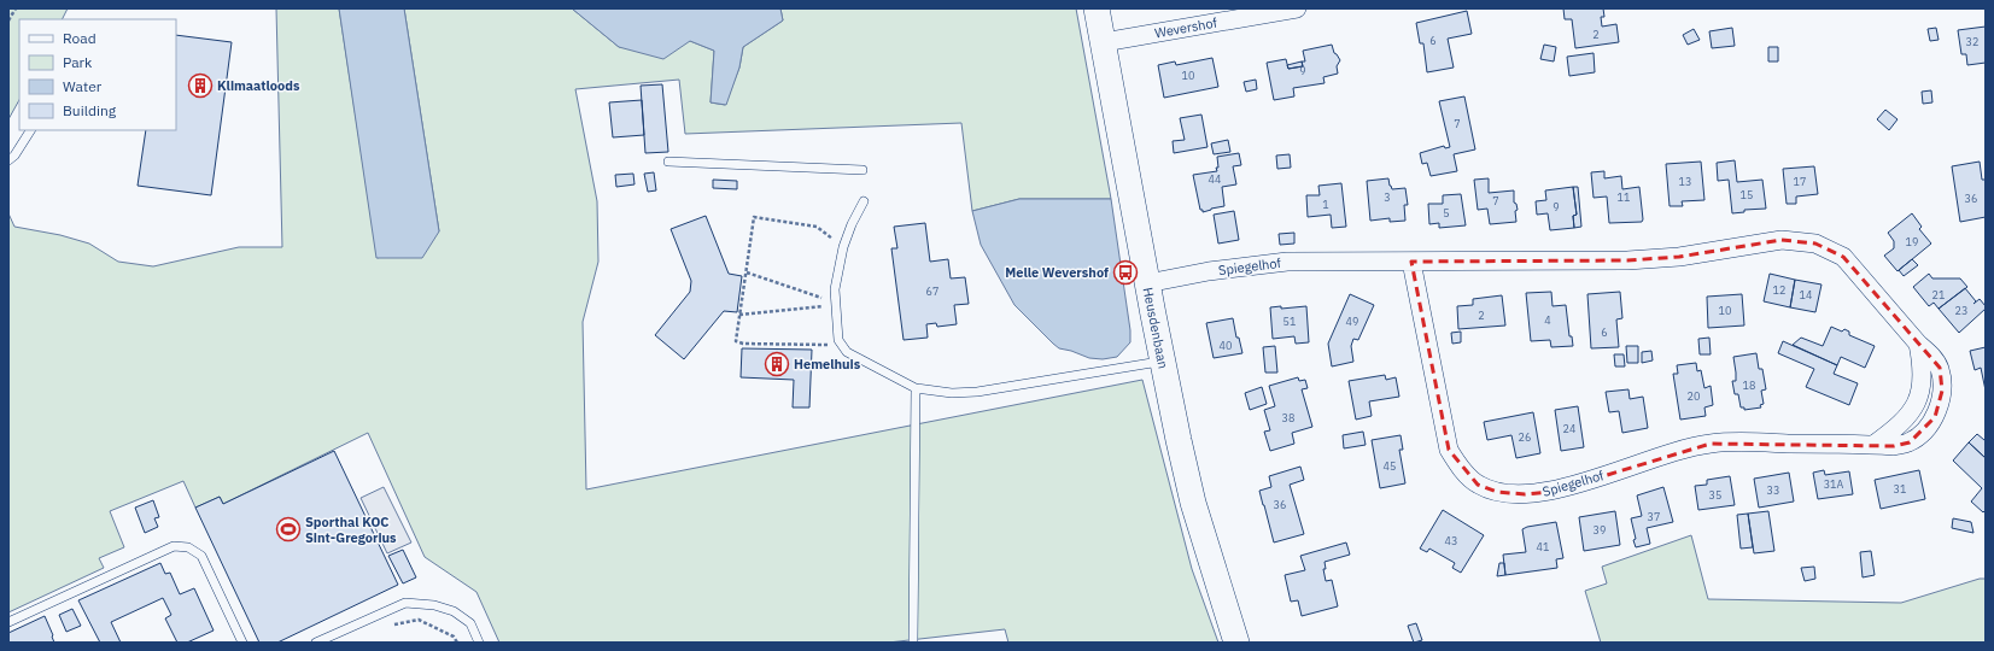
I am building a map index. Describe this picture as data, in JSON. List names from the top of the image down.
{
  "streets": {
    "main road": ["Heusdenbaan"],
    "street": ["Wevershof", "Spiegelhof"]
  },
  "crossings": [
    ["Wevershof", "Heusdenbaan"],
    ["Spiegelhof", "Heusdenbaan"]
  ],
  "places": {
    "building": ["Klimaatloods", "Hemelhuis"],
    "bus stop": ["Melle Wevershof"],
    "sports": ["Sporthal KOC Sint-Gregorius"]
  },
  "house_numbers": [
    "2",
    "6",
    "32",
    "9",
    "10",
    "7",
    "44",
    "13",
    "17",
    "15",
    "3",
    "11",
    "36",
    "7",
    "1",
    "9",
    "5",
    "19",
    "12",
    "67",
    "14",
    "21",
    "10",
    "23",
    "2",
    "4",
    "51",
    "49",
    "6",
    "40",
    "18",
    "20",
    "38",
    "24",
    "26",
    "45",
    "31A",
    "31",
    "33",
    "35",
    "36",
    "37",
    "39",
    "43",
    "41"
  ],
  "legend": [
    "Road",
    "Park",
    "Water",
    "Building"
  ]
}
